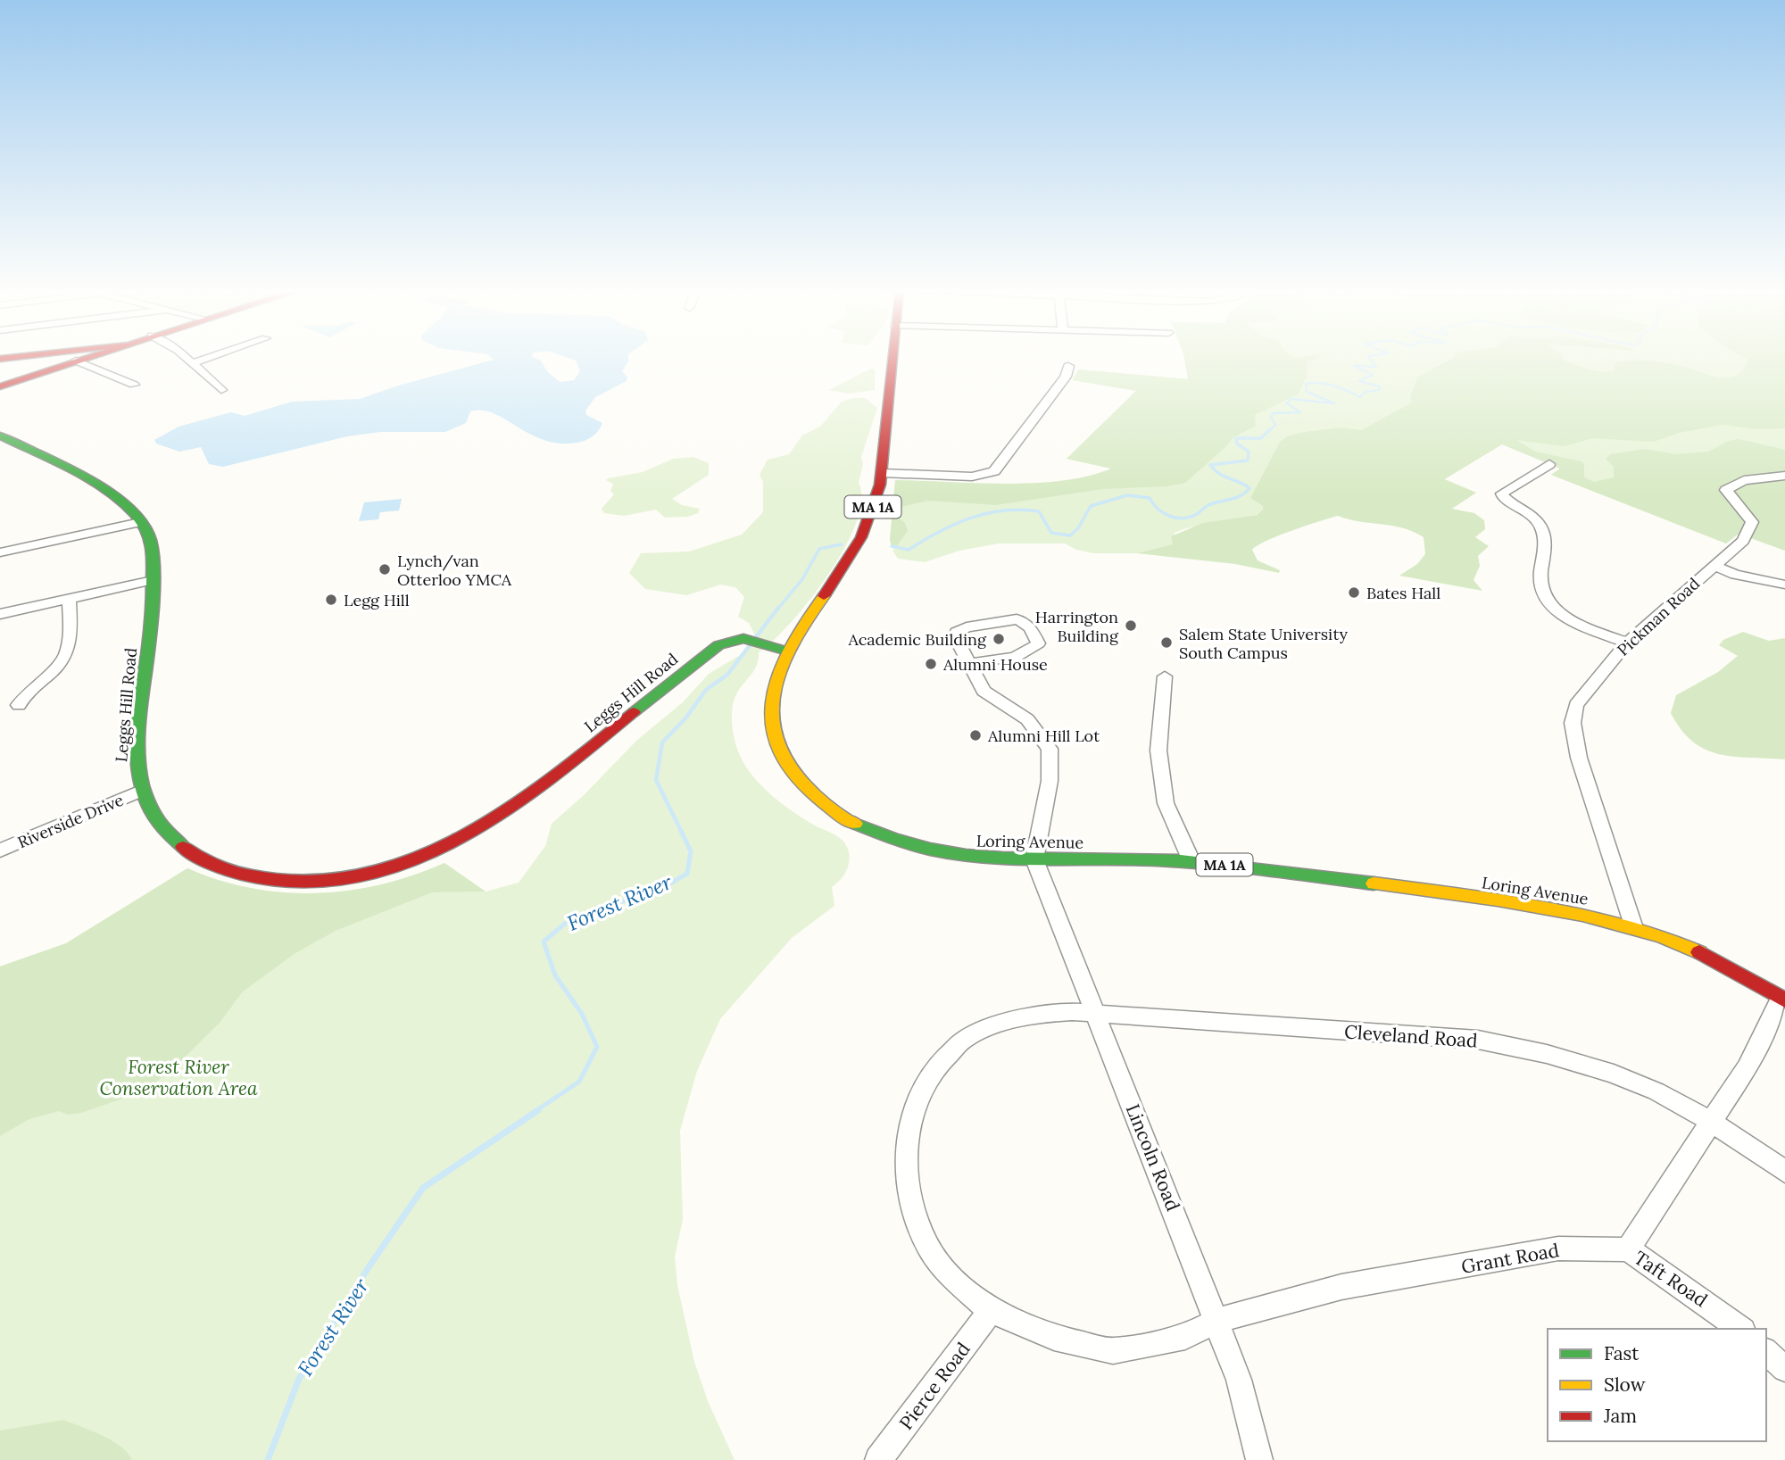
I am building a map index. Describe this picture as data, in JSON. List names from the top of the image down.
{
  "streets": {
    "main road": ["MA 1A", "Leggs Hill Road", "Loring Avenue"],
    "street": [
      "Pickman Road",
      "Riverside Drive",
      "Cleveland Road",
      "Lincoln Road",
      "Grant Road",
      "Taft Road",
      "Pierce Road"
    ]
  },
  "crossings": [
    ["Pickman Road", "Loring Avenue"],
    ["Leggs Hill Road", "Riverside Drive"],
    ["Leggs Hill Road", "Loring Avenue"],
    ["Loring Avenue", "Lincoln Road"],
    ["Cleveland Road", "Lincoln Road"],
    ["Cleveland Road", "Grant Road"],
    ["Cleveland Road", "Pierce Road"],
    ["Lincoln Road", "Grant Road"],
    ["Grant Road", "Taft Road"],
    ["Grant Road", "Pierce Road"]
  ],
  "water": ["Forest River"],
  "parks": ["Forest River Conservation Area"],
  "places": [
    "Lynch/van Otterloo YMCA",
    "Bates Hall",
    "Legg Hill",
    "Harrington Building",
    "Academic Building",
    "Salem State University South Campus",
    "Alumni House",
    "Alumni Hill Lot"
  ],
  "legend": ["Fast", "Slow", "Jam"]
}
